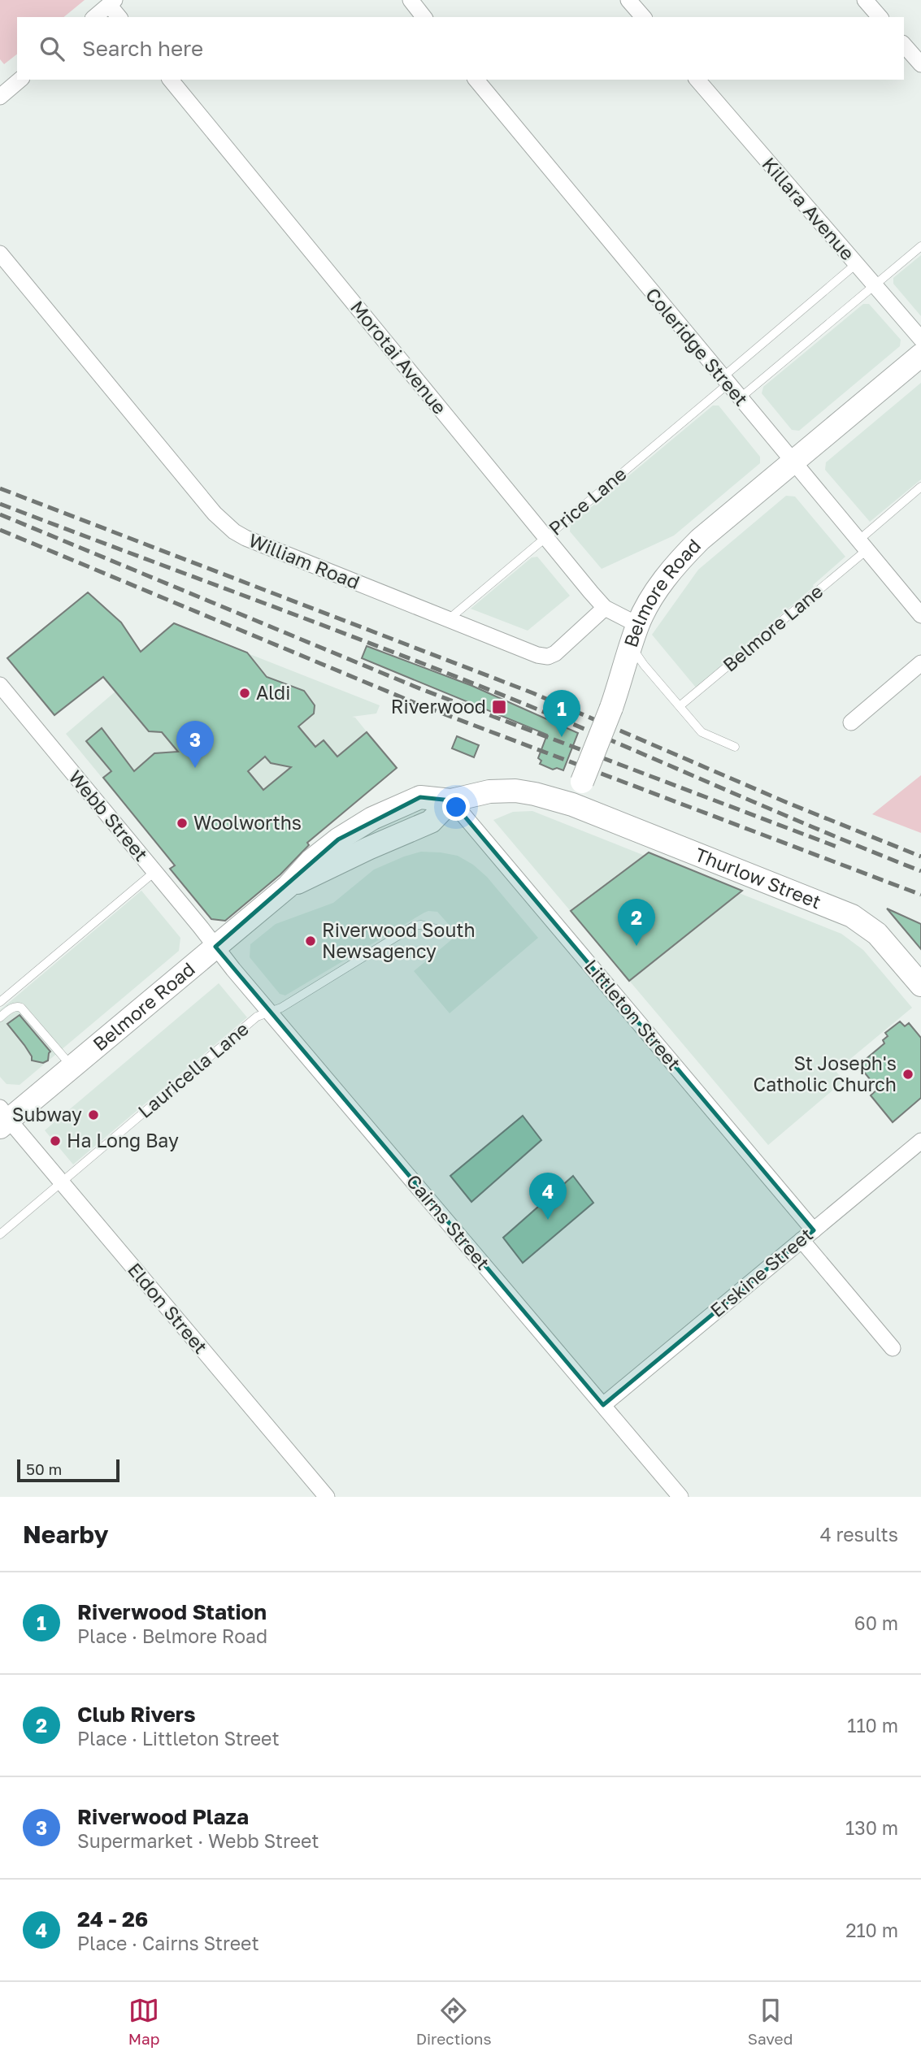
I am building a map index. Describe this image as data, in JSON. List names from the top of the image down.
{
  "streets": {
    "main road": ["Belmore Road", "Thurlow Street"],
    "street": [
      "Killara Avenue",
      "Coleridge Street",
      "Morotai Avenue",
      "William Road",
      "Webb Street",
      "Littleton Street",
      "Cairns Street",
      "Erskine Street",
      "Eldon Street"
    ],
    "lane": ["Price Lane", "Belmore Lane", "Lauricella Lane"]
  },
  "crossings": [
    ["Killara Avenue", "Price Lane"],
    ["Coleridge Street", "Price Lane"],
    ["Coleridge Street", "Belmore Road"],
    ["Coleridge Street", "Belmore Lane"],
    ["Morotai Avenue", "Price Lane"],
    ["Morotai Avenue", "William Road"],
    ["Morotai Avenue", "Belmore Road"],
    ["Price Lane", "William Road"],
    ["Belmore Road", "Webb Street"],
    ["Belmore Road", "Thurlow Street"],
    ["Belmore Road", "Littleton Street"],
    ["Belmore Road", "Cairns Street"],
    ["Belmore Road", "Eldon Street"],
    ["Webb Street", "Cairns Street"],
    ["Littleton Street", "Erskine Street"],
    ["Lauricella Lane", "Cairns Street"],
    ["Lauricella Lane", "Eldon Street"],
    ["Cairns Street", "Erskine Street"]
  ],
  "places": {
    "other": [
      "Aldi",
      "Woolworths",
      "Riverwood South Newsagency",
      "St Joseph's Catholic Church",
      "Subway",
      "Ha Long Bay"
    ],
    "transit": ["Riverwood"]
  },
  "scale_bar": "50 m",
  "page": {
    "search": "Search here",
    "pins": [
      "1",
      "3",
      "2",
      "4"
    ],
    "scale": "50 m",
    "heading": ["Nearby", "4 results"],
    "list": [
      {
        "mark": "1",
        "name": "Riverwood Station",
        "note": "Place · Belmore Road",
        "value": "60 m"
      },
      {
        "mark": "2",
        "name": "Club Rivers",
        "note": "Place · Littleton Street",
        "value": "110 m"
      },
      {
        "mark": "3",
        "name": "Riverwood Plaza",
        "note": "Supermarket · Webb Street",
        "value": "130 m"
      },
      {
        "mark": "4",
        "name": "24 - 26",
        "note": "Place · Cairns Street",
        "value": "210 m"
      }
    ],
    "nav": ["Map", "Directions", "Saved"]
  }
}
